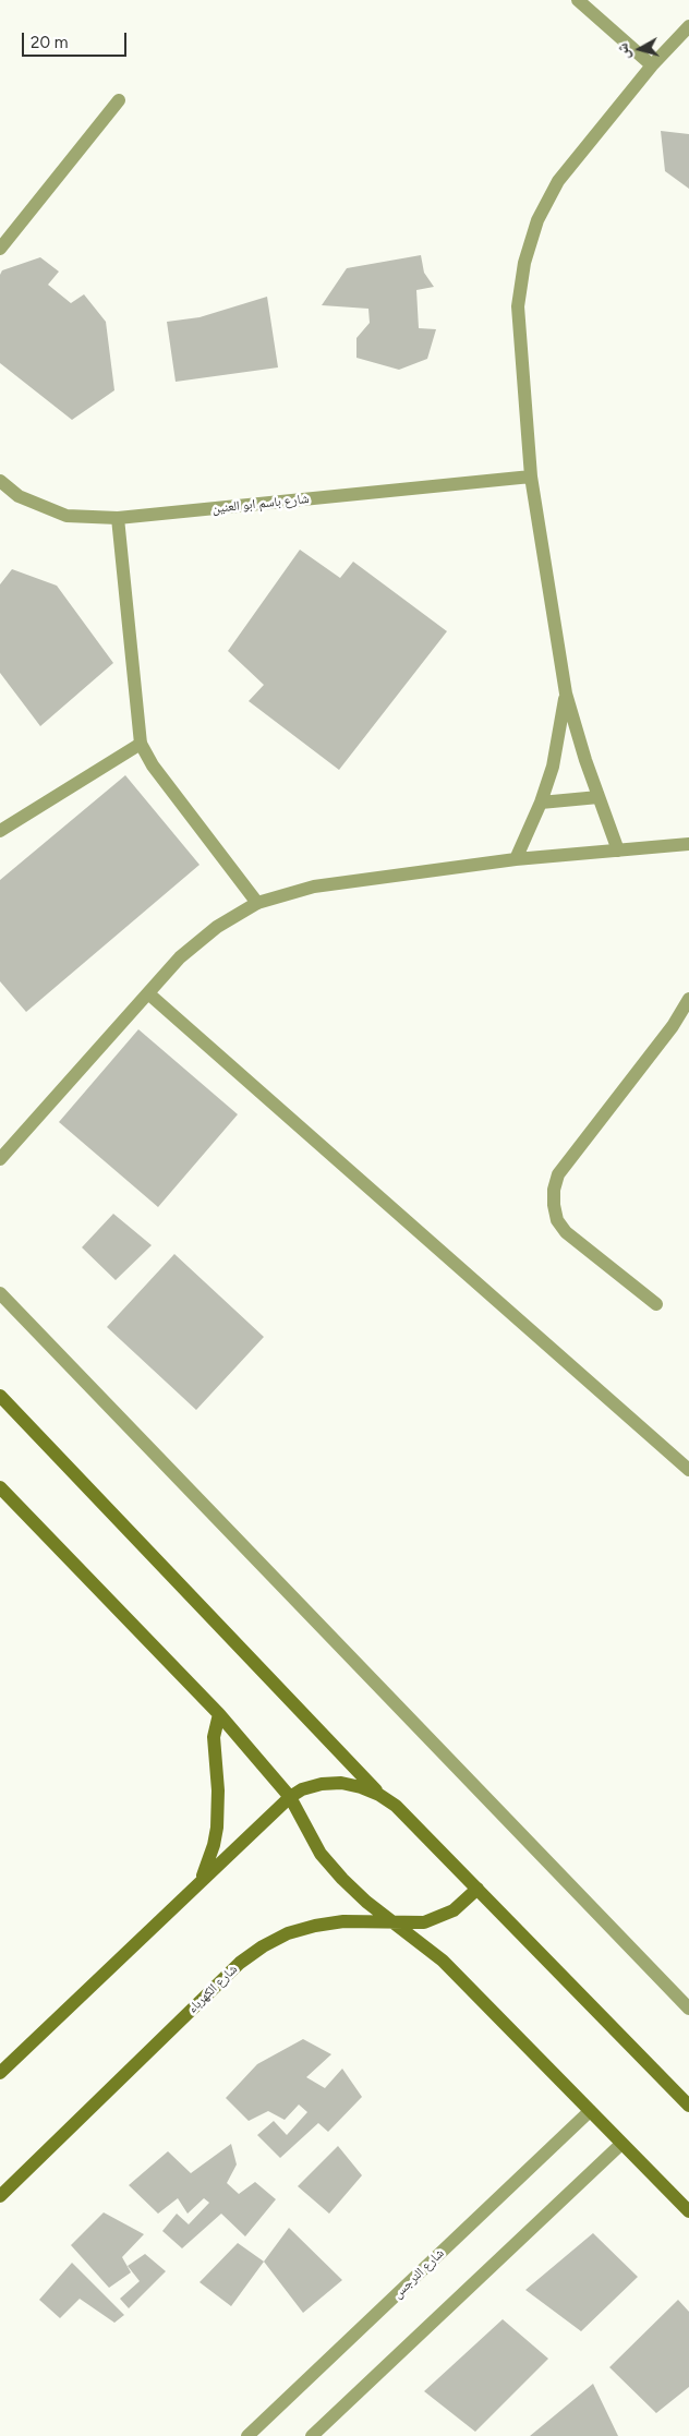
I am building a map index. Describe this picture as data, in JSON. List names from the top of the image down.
{
  "streets": {
    "street": ["شارع باسم ابو العنين", "شارع الكهرباء", "شارع النرجس"]
  },
  "scale_bar": "20 m",
  "north": "left"
}
